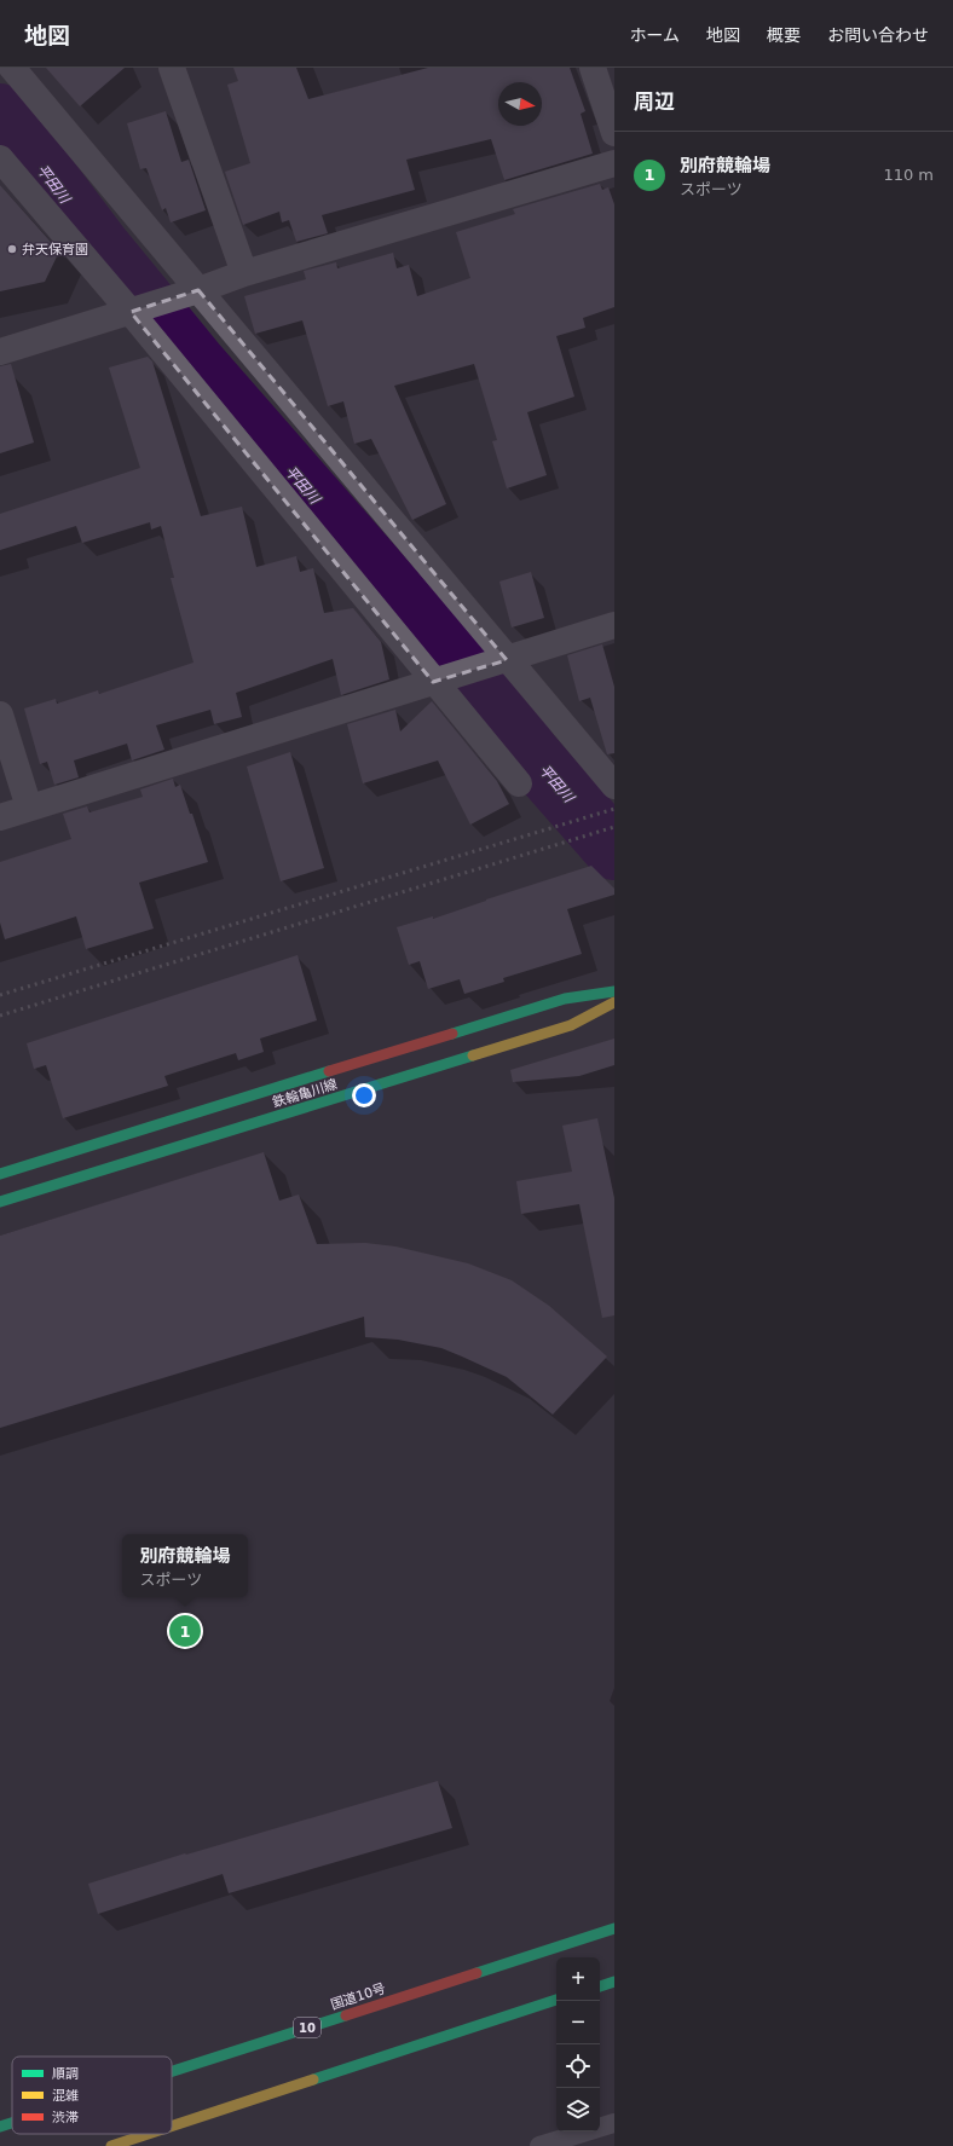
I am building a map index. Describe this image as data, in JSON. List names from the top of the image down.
{
  "streets": {
    "main road": ["鉄輪亀川線", "国道10号", "10"]
  },
  "water": ["平田川"],
  "places": ["弁天保育園"],
  "legend": ["順調", "混雑", "渋滞"],
  "north": "right",
  "page": {
    "header": "地図",
    "nav": [
      "ホーム",
      "地図",
      "概要",
      "お問い合わせ"
    ],
    "heading": "周辺",
    "list": [
      {
        "mark": "1",
        "name": "別府競輪場",
        "note": "スポーツ",
        "value": "110 m"
      }
    ],
    "popup": ["別府競輪場", "スポーツ"],
    "pins": "1",
    "map_buttons": ["+", "−"]
  }
}
